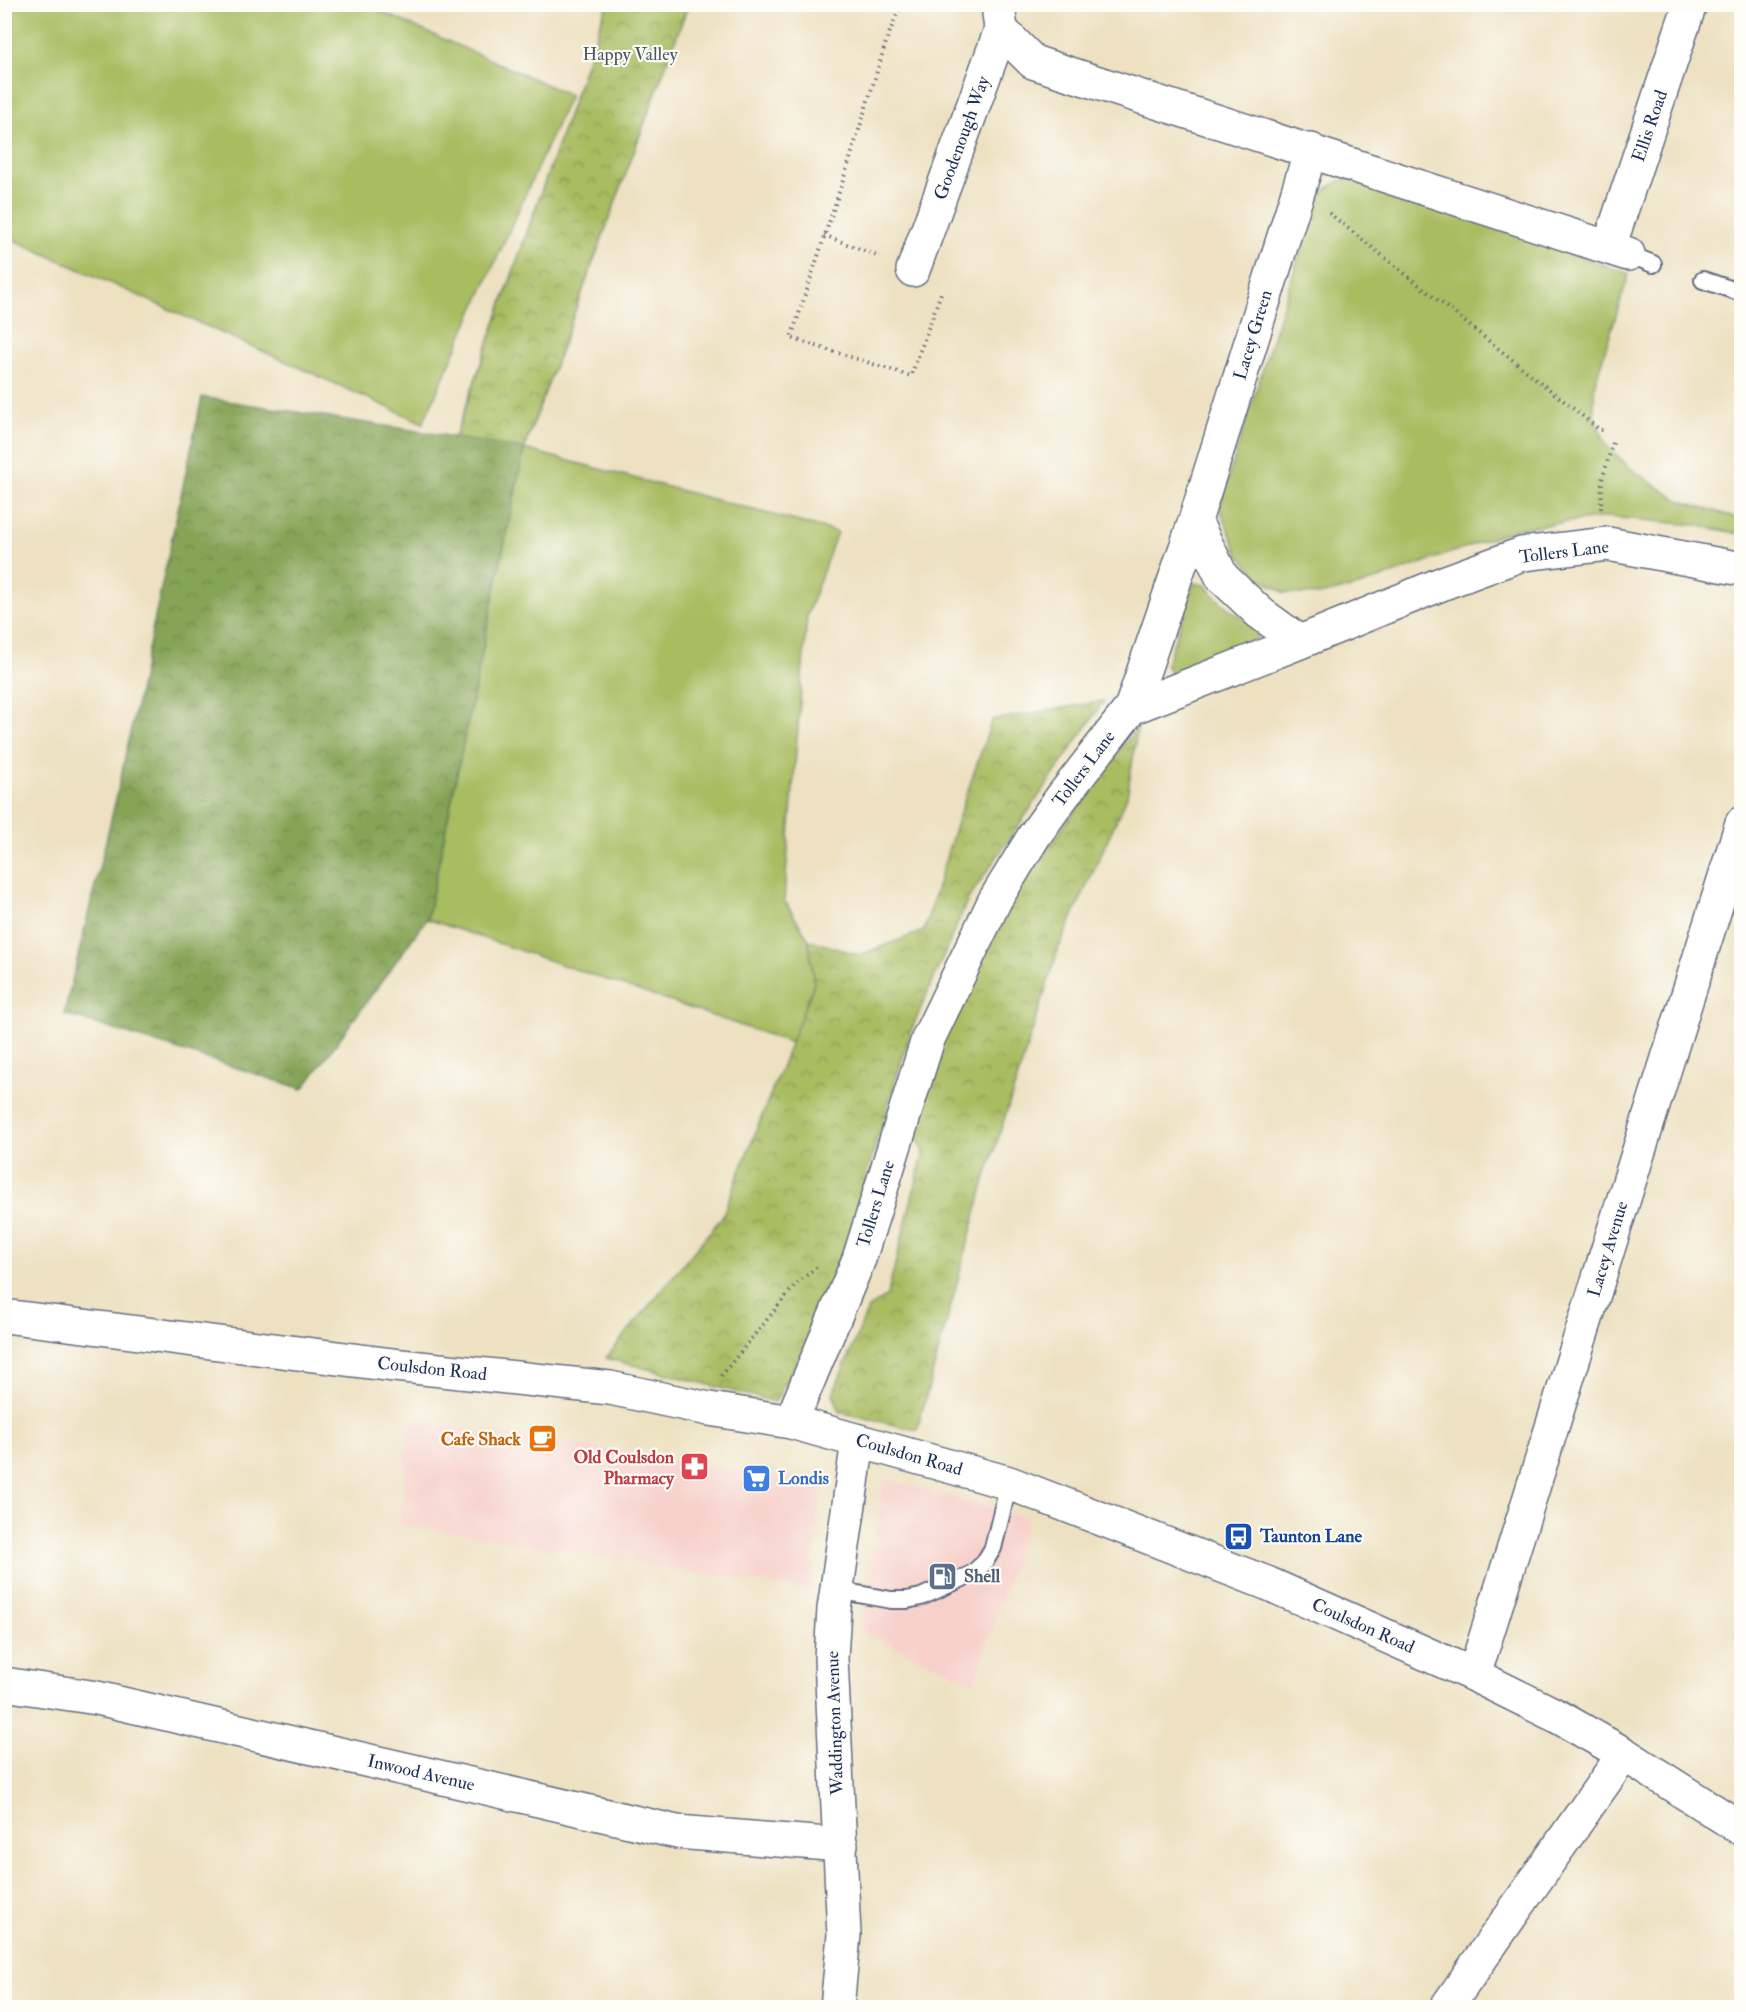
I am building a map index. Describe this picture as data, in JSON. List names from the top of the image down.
{
  "streets": {
    "street": [
      "Ellis Road",
      "Goodenough Way",
      "Lacey Green",
      "Tollers Lane",
      "Lacey Avenue",
      "Coulsdon Road",
      "Waddington Avenue",
      "Inwood Avenue"
    ]
  },
  "crossings": [
    ["Ellis Road", "Lacey Green"],
    ["Lacey Green", "Tollers Lane"],
    ["Tollers Lane", "Coulsdon Road"],
    ["Lacey Avenue", "Coulsdon Road"],
    ["Coulsdon Road", "Waddington Avenue"],
    ["Waddington Avenue", "Inwood Avenue"]
  ],
  "parks": ["Happy Valley"],
  "places": {
    "cafe": ["Cafe Shack"],
    "pharmacy": ["Old Coulsdon Pharmacy"],
    "supermarket": ["Londis"],
    "bus stop": ["Taunton Lane"],
    "fuel station": ["Shell"]
  }
}
